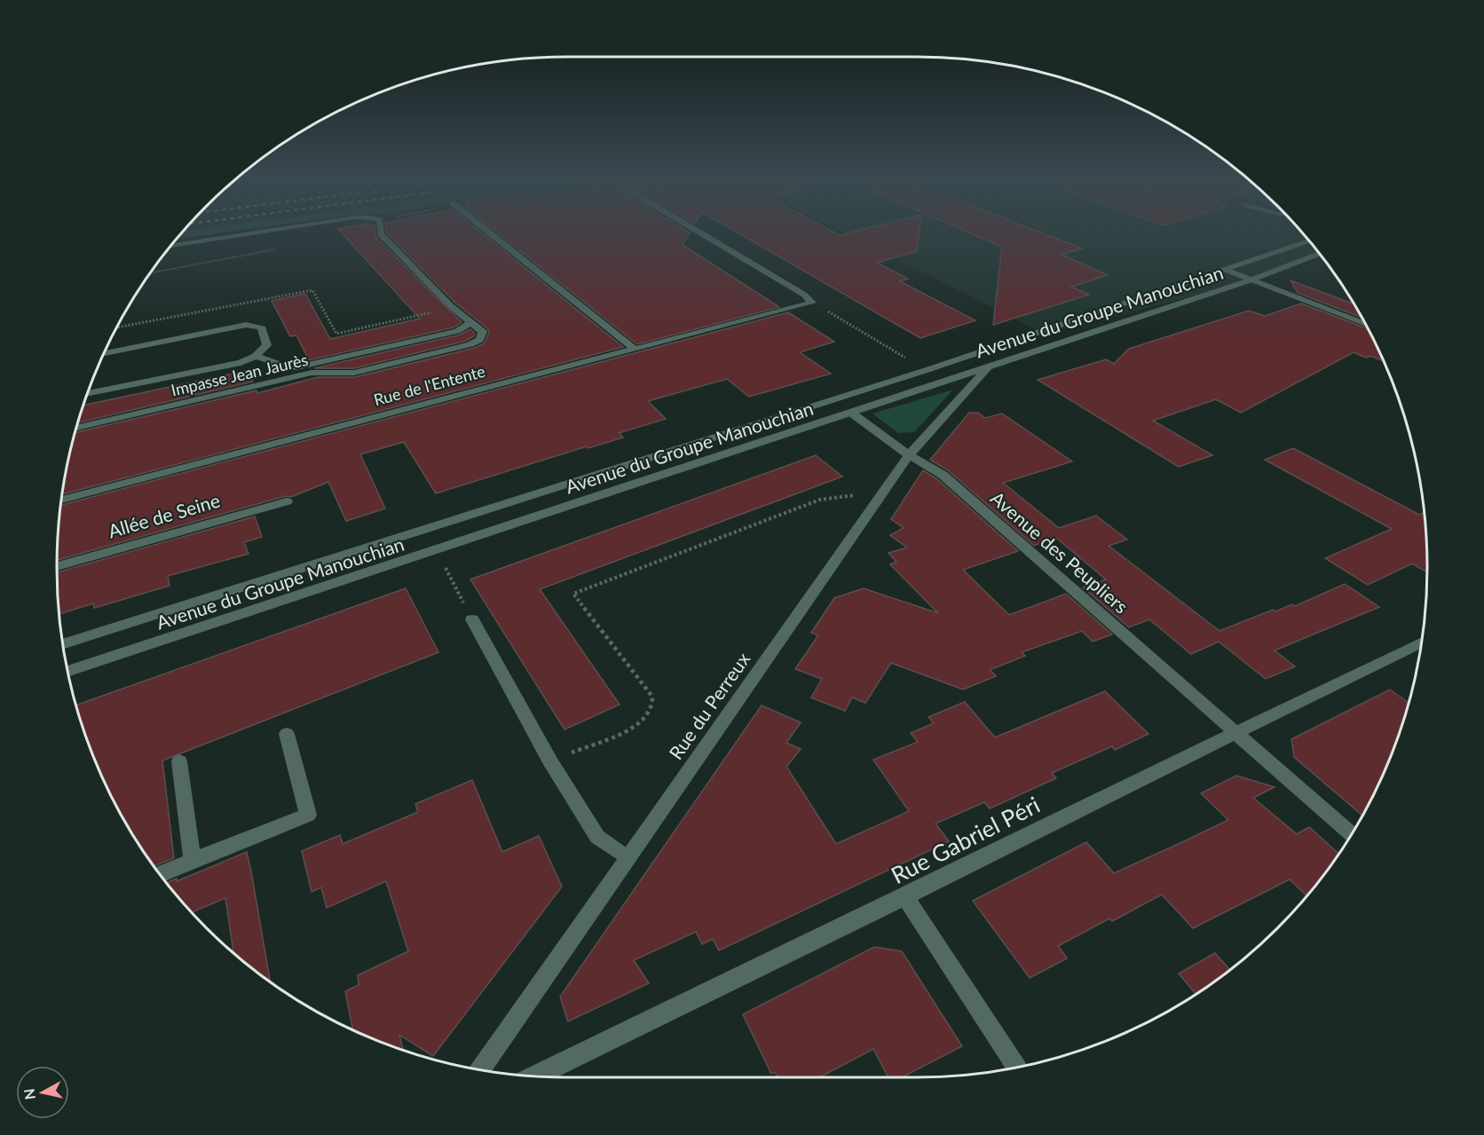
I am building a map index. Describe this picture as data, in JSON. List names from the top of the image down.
{
  "streets": {
    "street": [
      "Avenue du Groupe Manouchian",
      "Impasse Jean Jaurès",
      "Rue de l'Entente",
      "Allée de Seine",
      "Avenue des Peupliers",
      "Rue du Perreux",
      "Rue Gabriel Péri"
    ]
  },
  "crossings": [
    ["Avenue du Groupe Manouchian", "Avenue des Peupliers"],
    ["Avenue du Groupe Manouchian", "Rue du Perreux"],
    ["Avenue des Peupliers", "Rue du Perreux"],
    ["Avenue des Peupliers", "Rue Gabriel Péri"]
  ],
  "north": "left"
}
